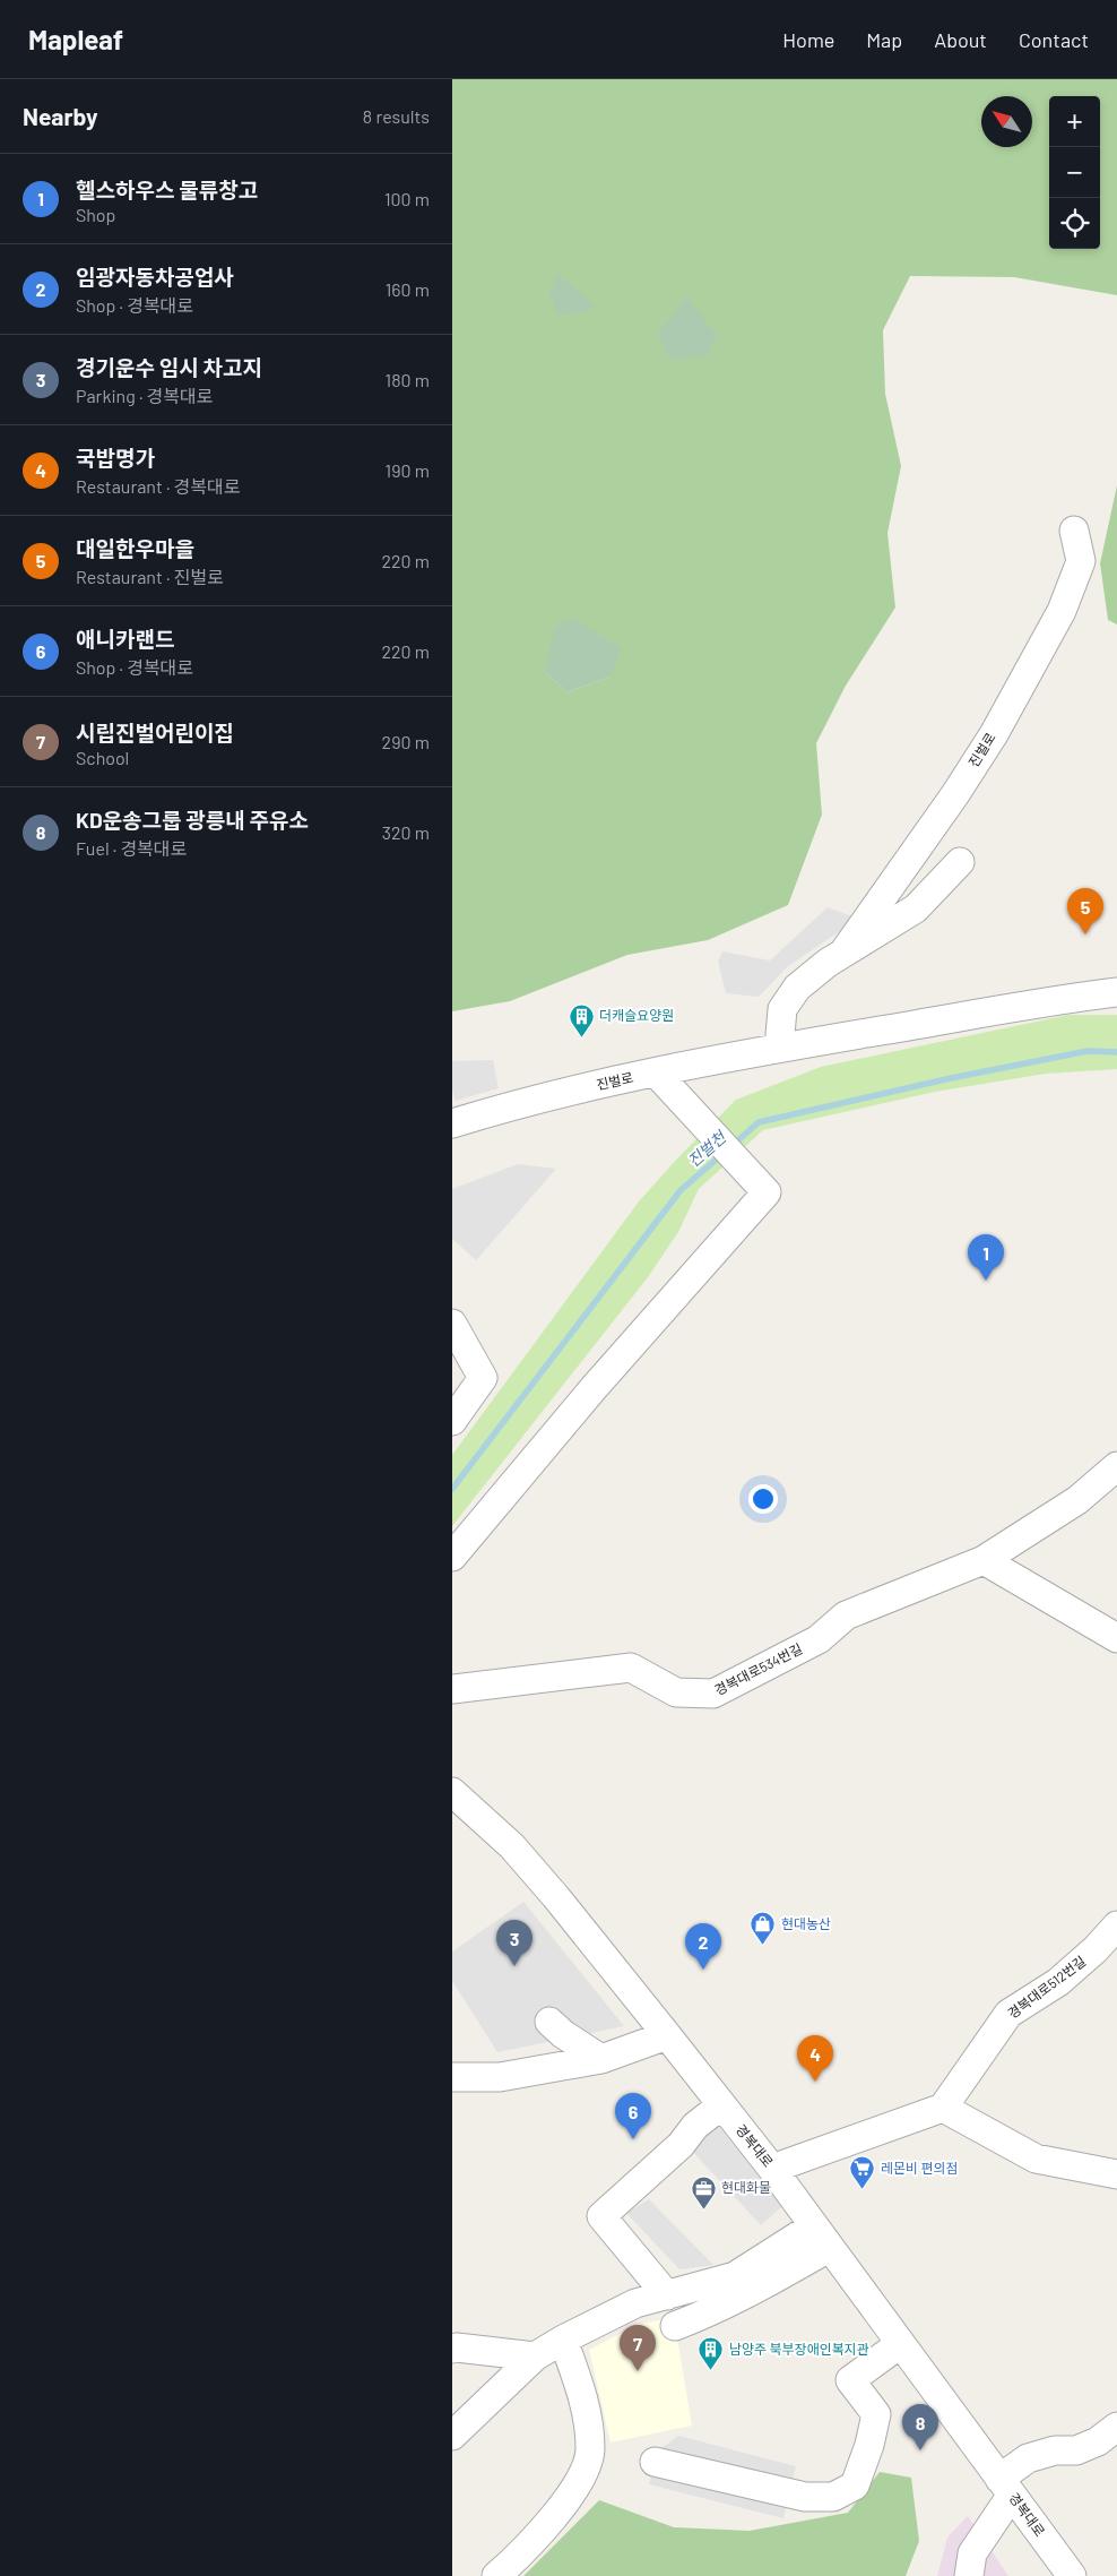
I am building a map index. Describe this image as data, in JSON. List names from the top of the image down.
{
  "streets": {
    "street": [
      "진벌로",
      "경복대로534번길",
      "경복대로512번길",
      "경복대로"
    ]
  },
  "water": ["진벌천"],
  "places": {
    "building": ["더캐슬요양원", "남양주 북부장애인복지관"],
    "shop": ["현대농산"],
    "supermarket": ["레몬비 편의점"],
    "office": ["현대화물"]
  },
  "north": "top left",
  "page": {
    "header": "Mapleaf",
    "nav": [
      "Home",
      "Map",
      "About",
      "Contact"
    ],
    "heading": ["Nearby", "8 results"],
    "map_buttons": ["+", "−"],
    "list": [
      {
        "mark": "1",
        "name": "헬스하우스 물류창고",
        "note": "Shop",
        "value": "100 m"
      },
      {
        "mark": "2",
        "name": "임광자동차공업사",
        "note": "Shop · 경복대로",
        "value": "160 m"
      },
      {
        "mark": "3",
        "name": "경기운수 임시 차고지",
        "note": "Parking · 경복대로",
        "value": "180 m"
      },
      {
        "mark": "4",
        "name": "국밥명가",
        "note": "Restaurant · 경복대로",
        "value": "190 m"
      },
      {
        "mark": "5",
        "name": "대일한우마을",
        "note": "Restaurant · 진벌로",
        "value": "220 m"
      },
      {
        "mark": "6",
        "name": "애니카랜드",
        "note": "Shop · 경복대로",
        "value": "220 m"
      },
      {
        "mark": "7",
        "name": "시립진벌어린이집",
        "note": "School",
        "value": "290 m"
      },
      {
        "mark": "8",
        "name": "KD운송그룹 광릉내 주유소",
        "note": "Fuel · 경복대로",
        "value": "320 m"
      }
    ],
    "pins": [
      "5",
      "1",
      "3",
      "2",
      "4",
      "6",
      "7",
      "8"
    ]
  }
}
